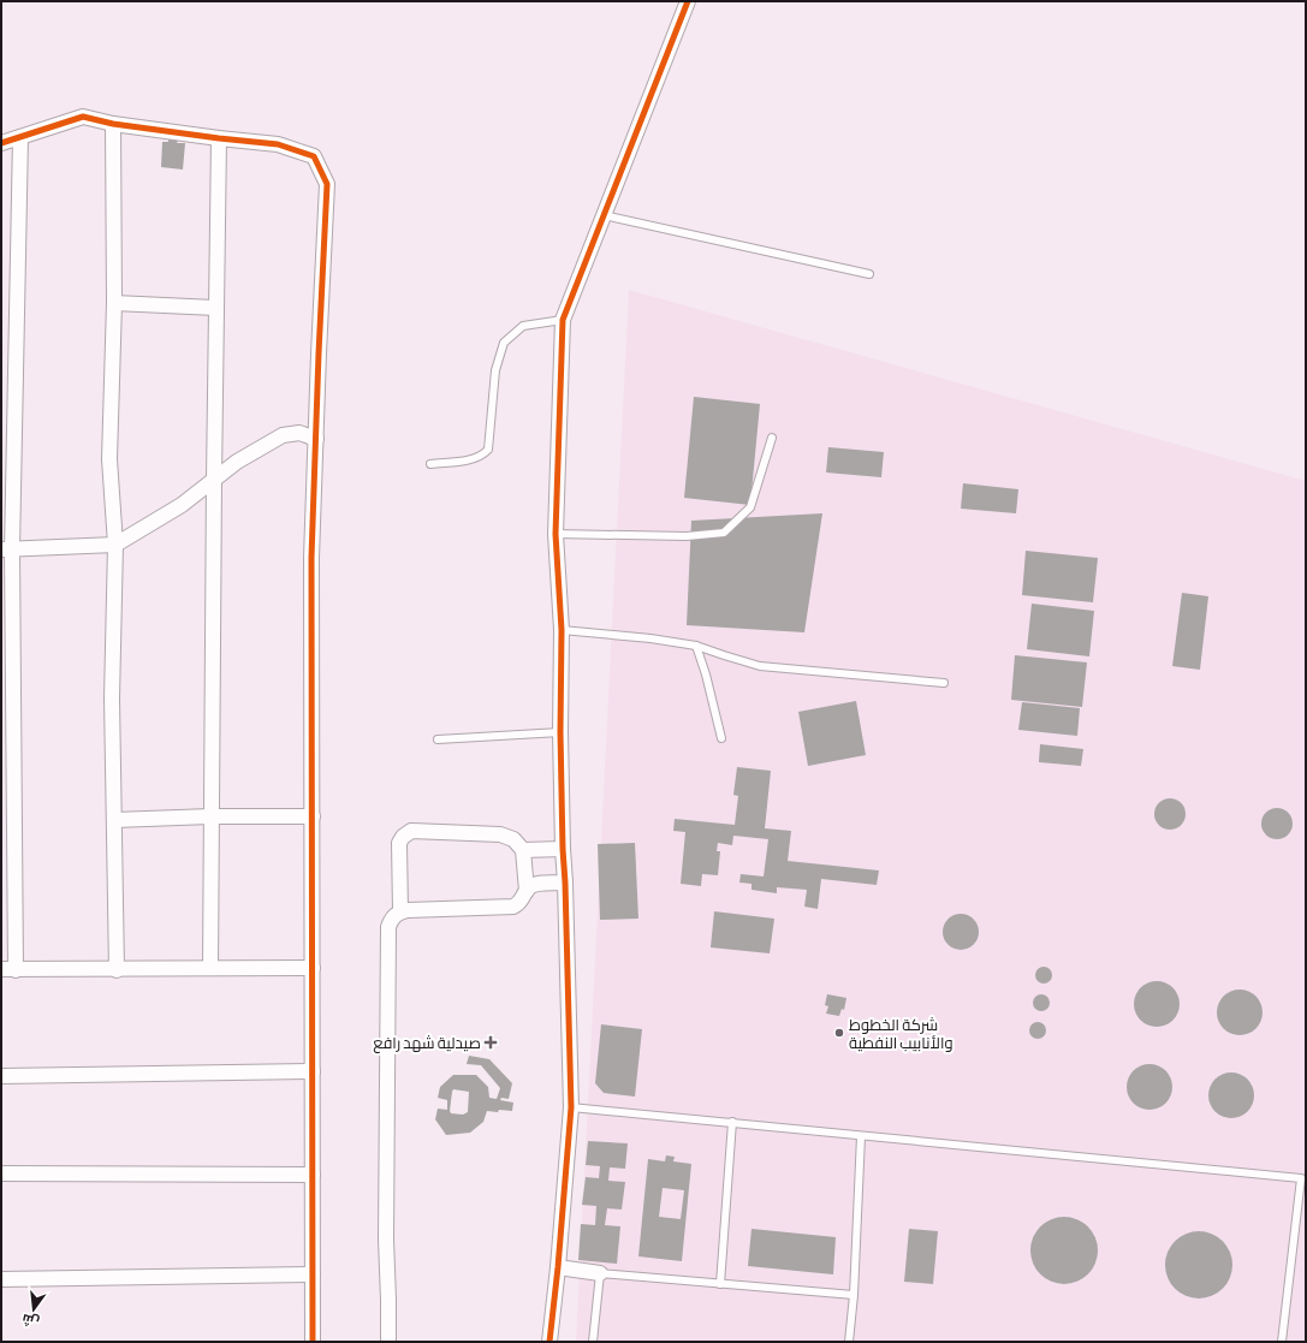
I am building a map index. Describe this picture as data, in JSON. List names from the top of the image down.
{
  "places": {
    "other": ["شركة الخطوط والأنابيب النفطية"],
    "health": ["صيدلية شهد رافع"]
  },
  "north": "bottom"
}
